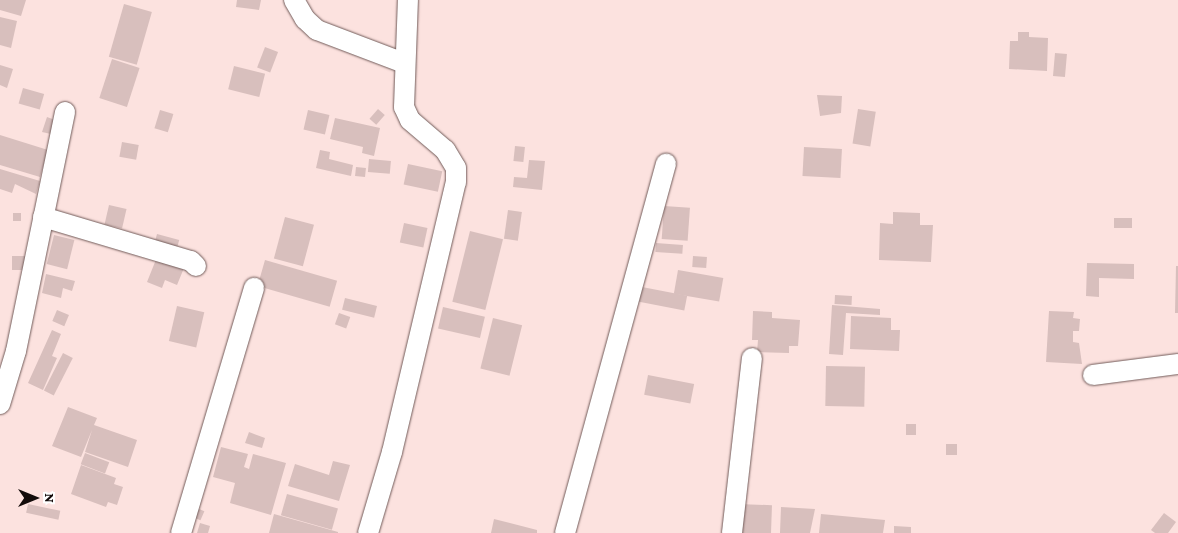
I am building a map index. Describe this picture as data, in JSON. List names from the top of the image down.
{
  "north": "right"
}
